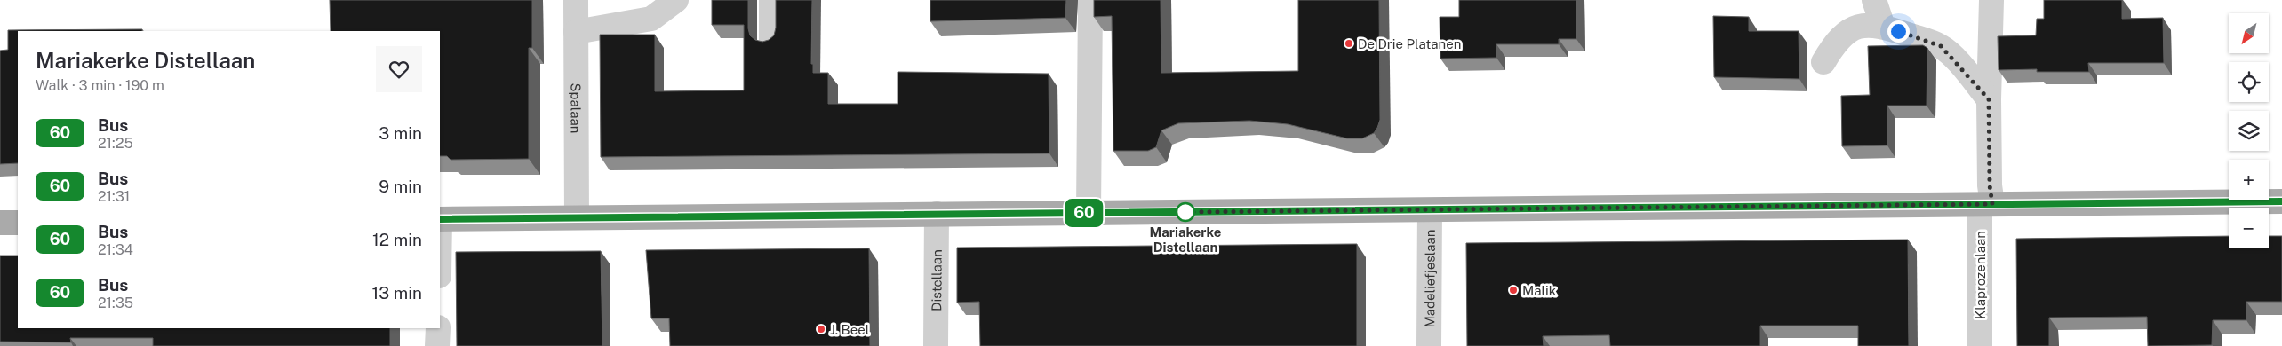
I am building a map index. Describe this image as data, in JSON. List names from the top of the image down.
{
  "streets": {
    "street": [
      "Spalaan",
      "Klaprozenlaan",
      "Madeliefjeslaan",
      "Distellaan"
    ]
  },
  "places": [
    "De Drie Platanen",
    "Mariakerke Distellaan",
    "Malik",
    "J. Beel"
  ],
  "lines": ["bus line 60"],
  "north": "bottom left",
  "page": {
    "on_map": "60",
    "map_buttons": ["+", "−"],
    "heading": ["Mariakerke Distellaan", "Walk · 3 min · 190 m"],
    "list": [
      {
        "mark": "60",
        "name": "Bus",
        "note": "21:25",
        "value": "3 min"
      },
      {
        "mark": "60",
        "name": "Bus",
        "note": "21:31",
        "value": "9 min"
      },
      {
        "mark": "60",
        "name": "Bus",
        "note": "21:34",
        "value": "12 min"
      },
      {
        "mark": "60",
        "name": "Bus",
        "note": "21:35",
        "value": "13 min"
      }
    ]
  }
}
